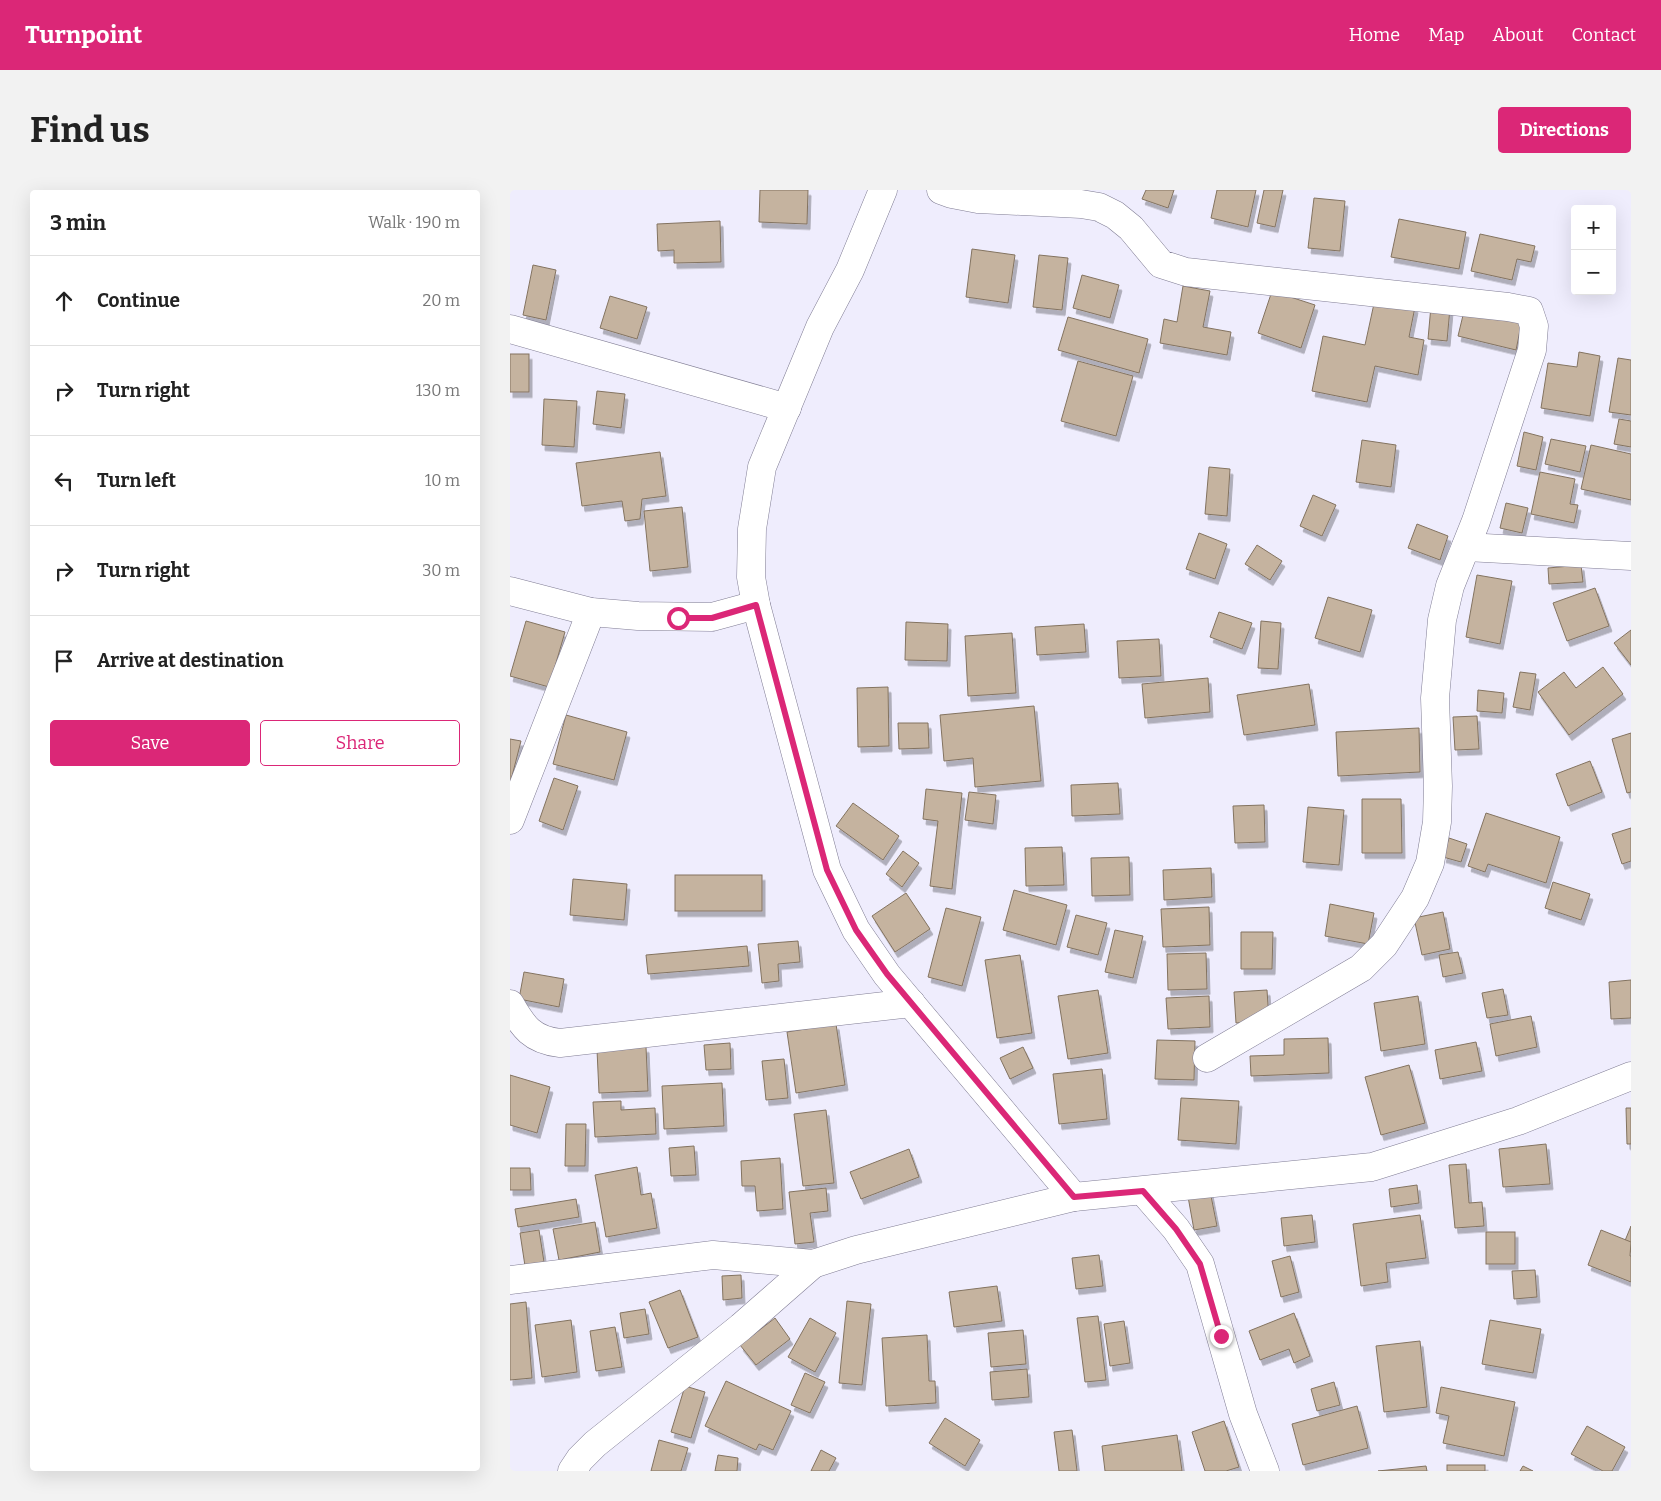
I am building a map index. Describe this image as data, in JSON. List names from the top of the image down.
{
  "page": {
    "header": "Turnpoint",
    "nav": [
      "Home",
      "Map",
      "About",
      "Contact"
    ],
    "buttons": [
      "Directions",
      ["Save", "Share"]
    ],
    "title": "Find us",
    "heading": ["3 min", "Walk · 190 m"],
    "map_buttons": ["+", "−"],
    "list": [
      ["Continue", "20 m"],
      ["Turn right", "130 m"],
      ["Turn left", "10 m"],
      ["Turn right", "30 m"],
      "Arrive at destination"
    ]
  }
}
